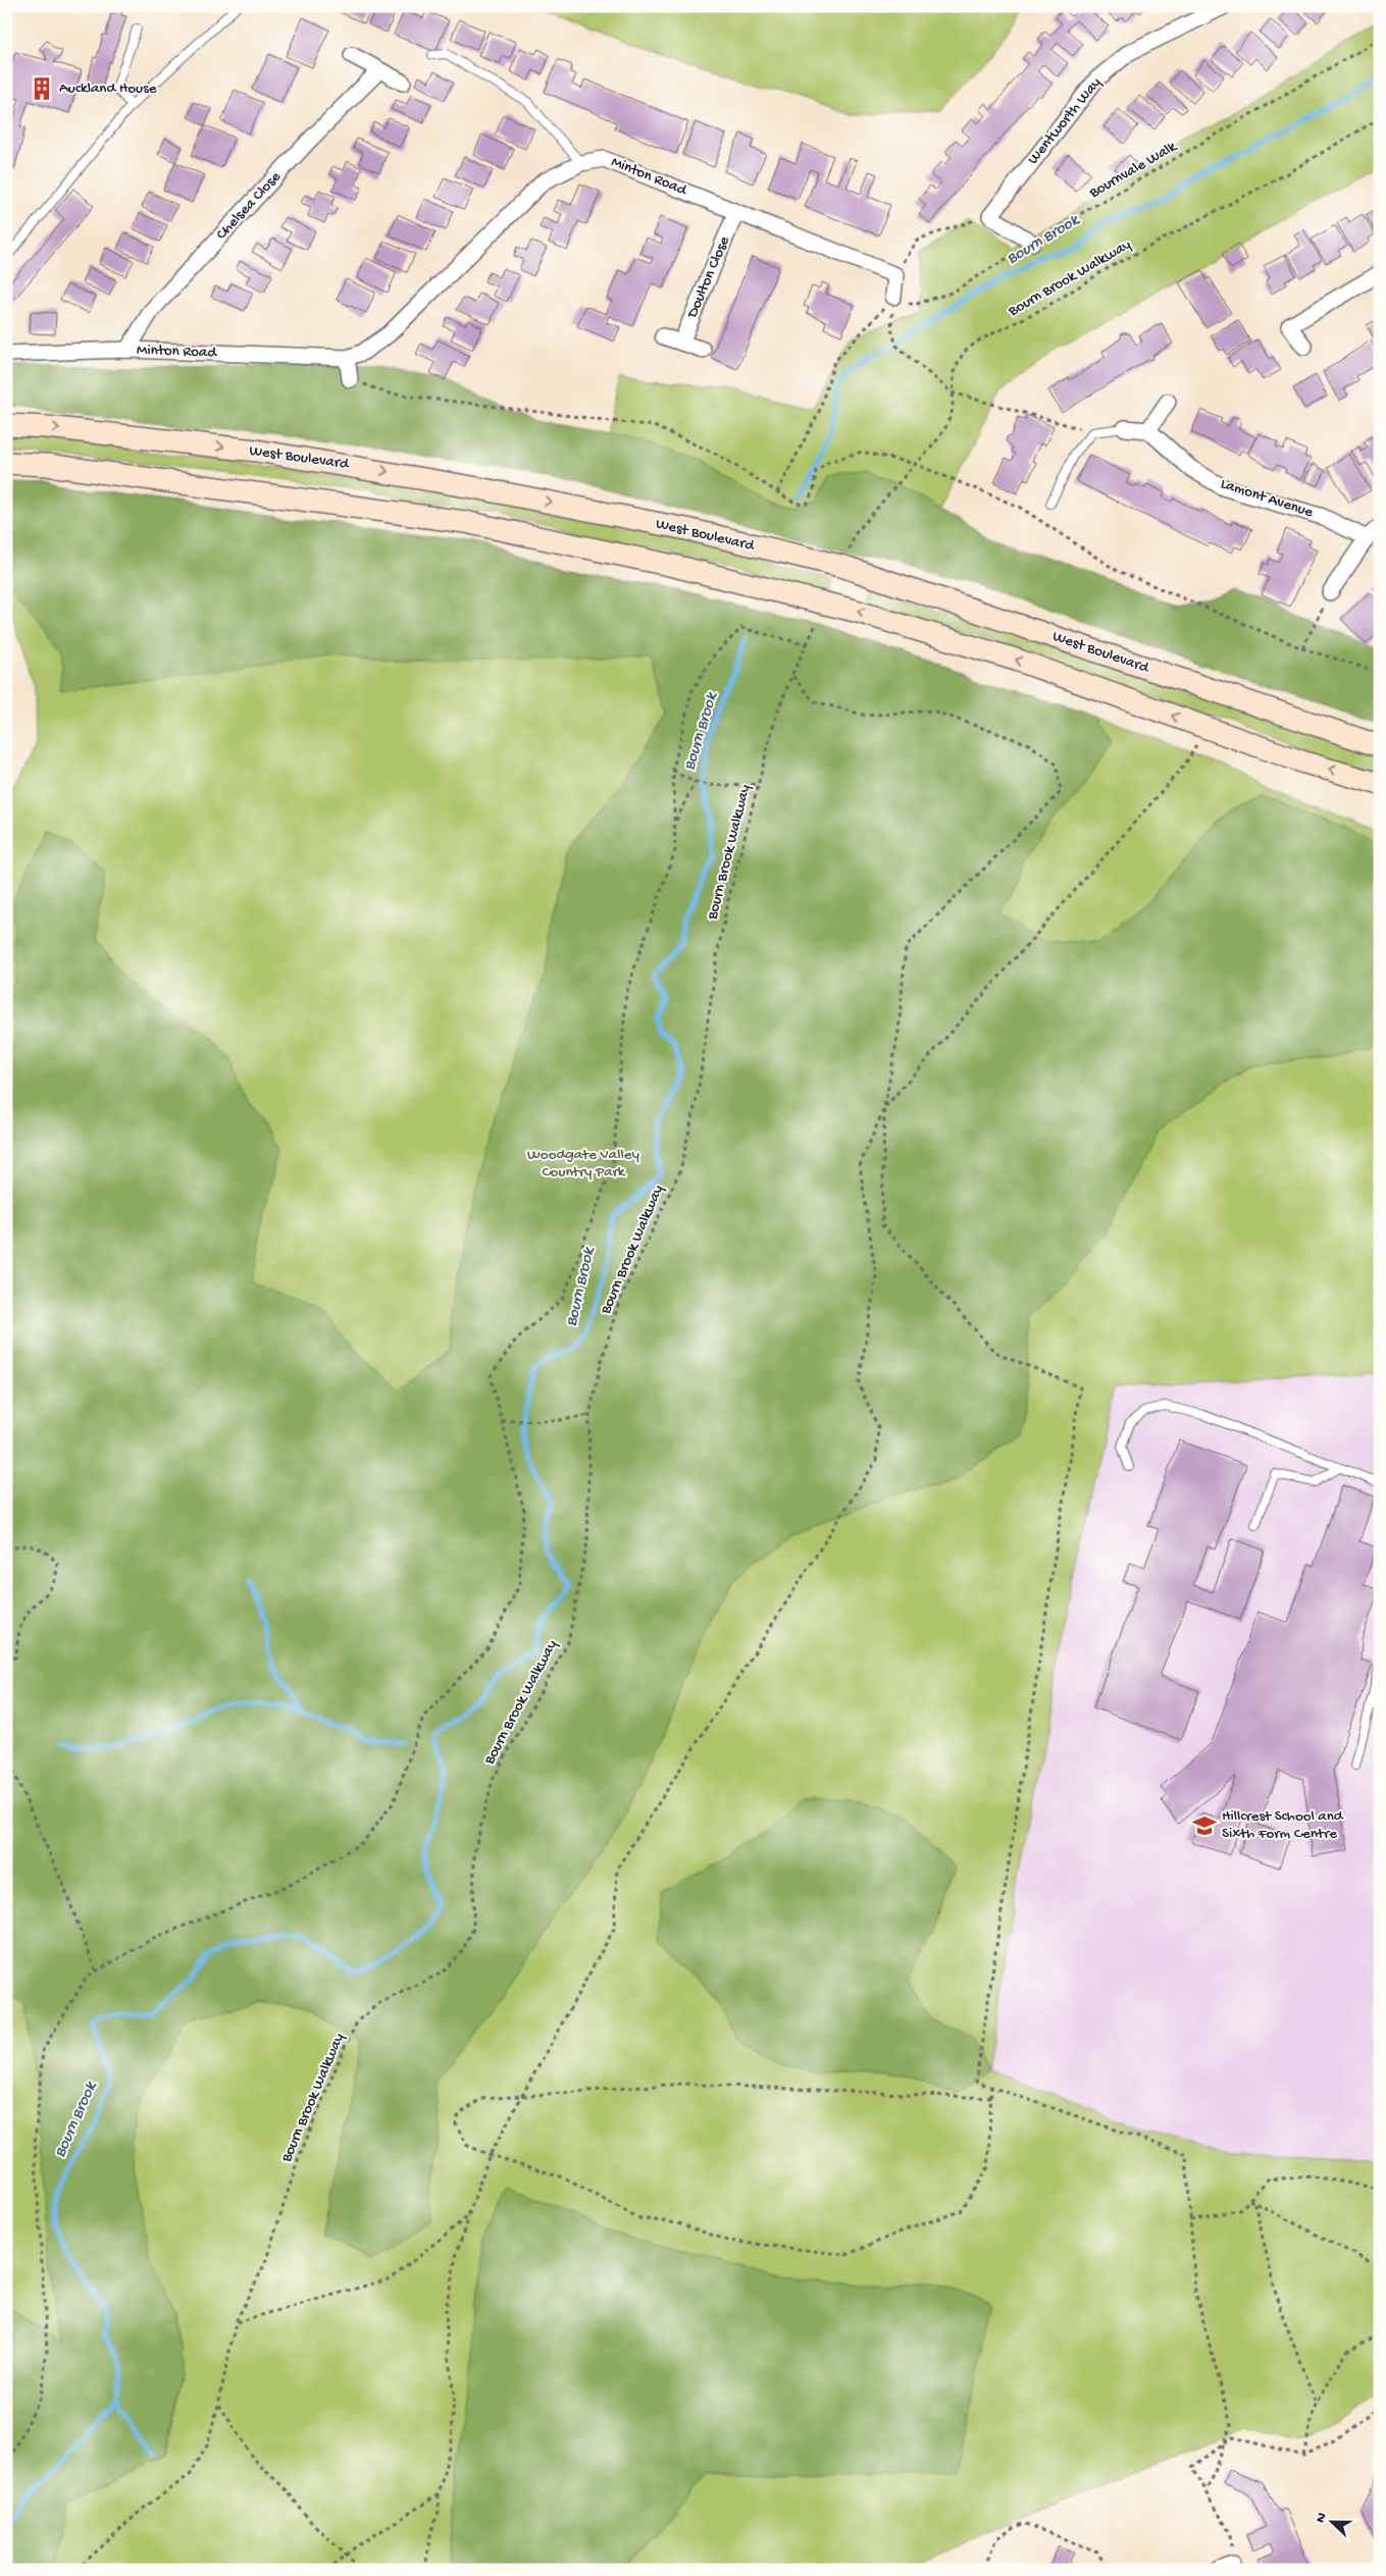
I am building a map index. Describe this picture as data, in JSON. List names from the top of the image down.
{
  "streets": {
    "main road": ["West Boulevard"],
    "street": [
      "Wentworth Way",
      "Minton Road",
      "Chelsea Close",
      "Doulton Close",
      "Lamont Avenue"
    ],
    "path": ["Bournvale Walk", "Bourn Brook Walkway"]
  },
  "crossings": [
    ["Minton Road", "Chelsea Close"],
    ["Minton Road", "Doulton Close"]
  ],
  "water": ["Bourn Brook"],
  "parks": ["Woodgate Valley Country Park"],
  "places": {
    "building": ["Auckland House"],
    "school or university": ["Hillcrest School and Sixth Form Centre"]
  },
  "north": "left"
}
